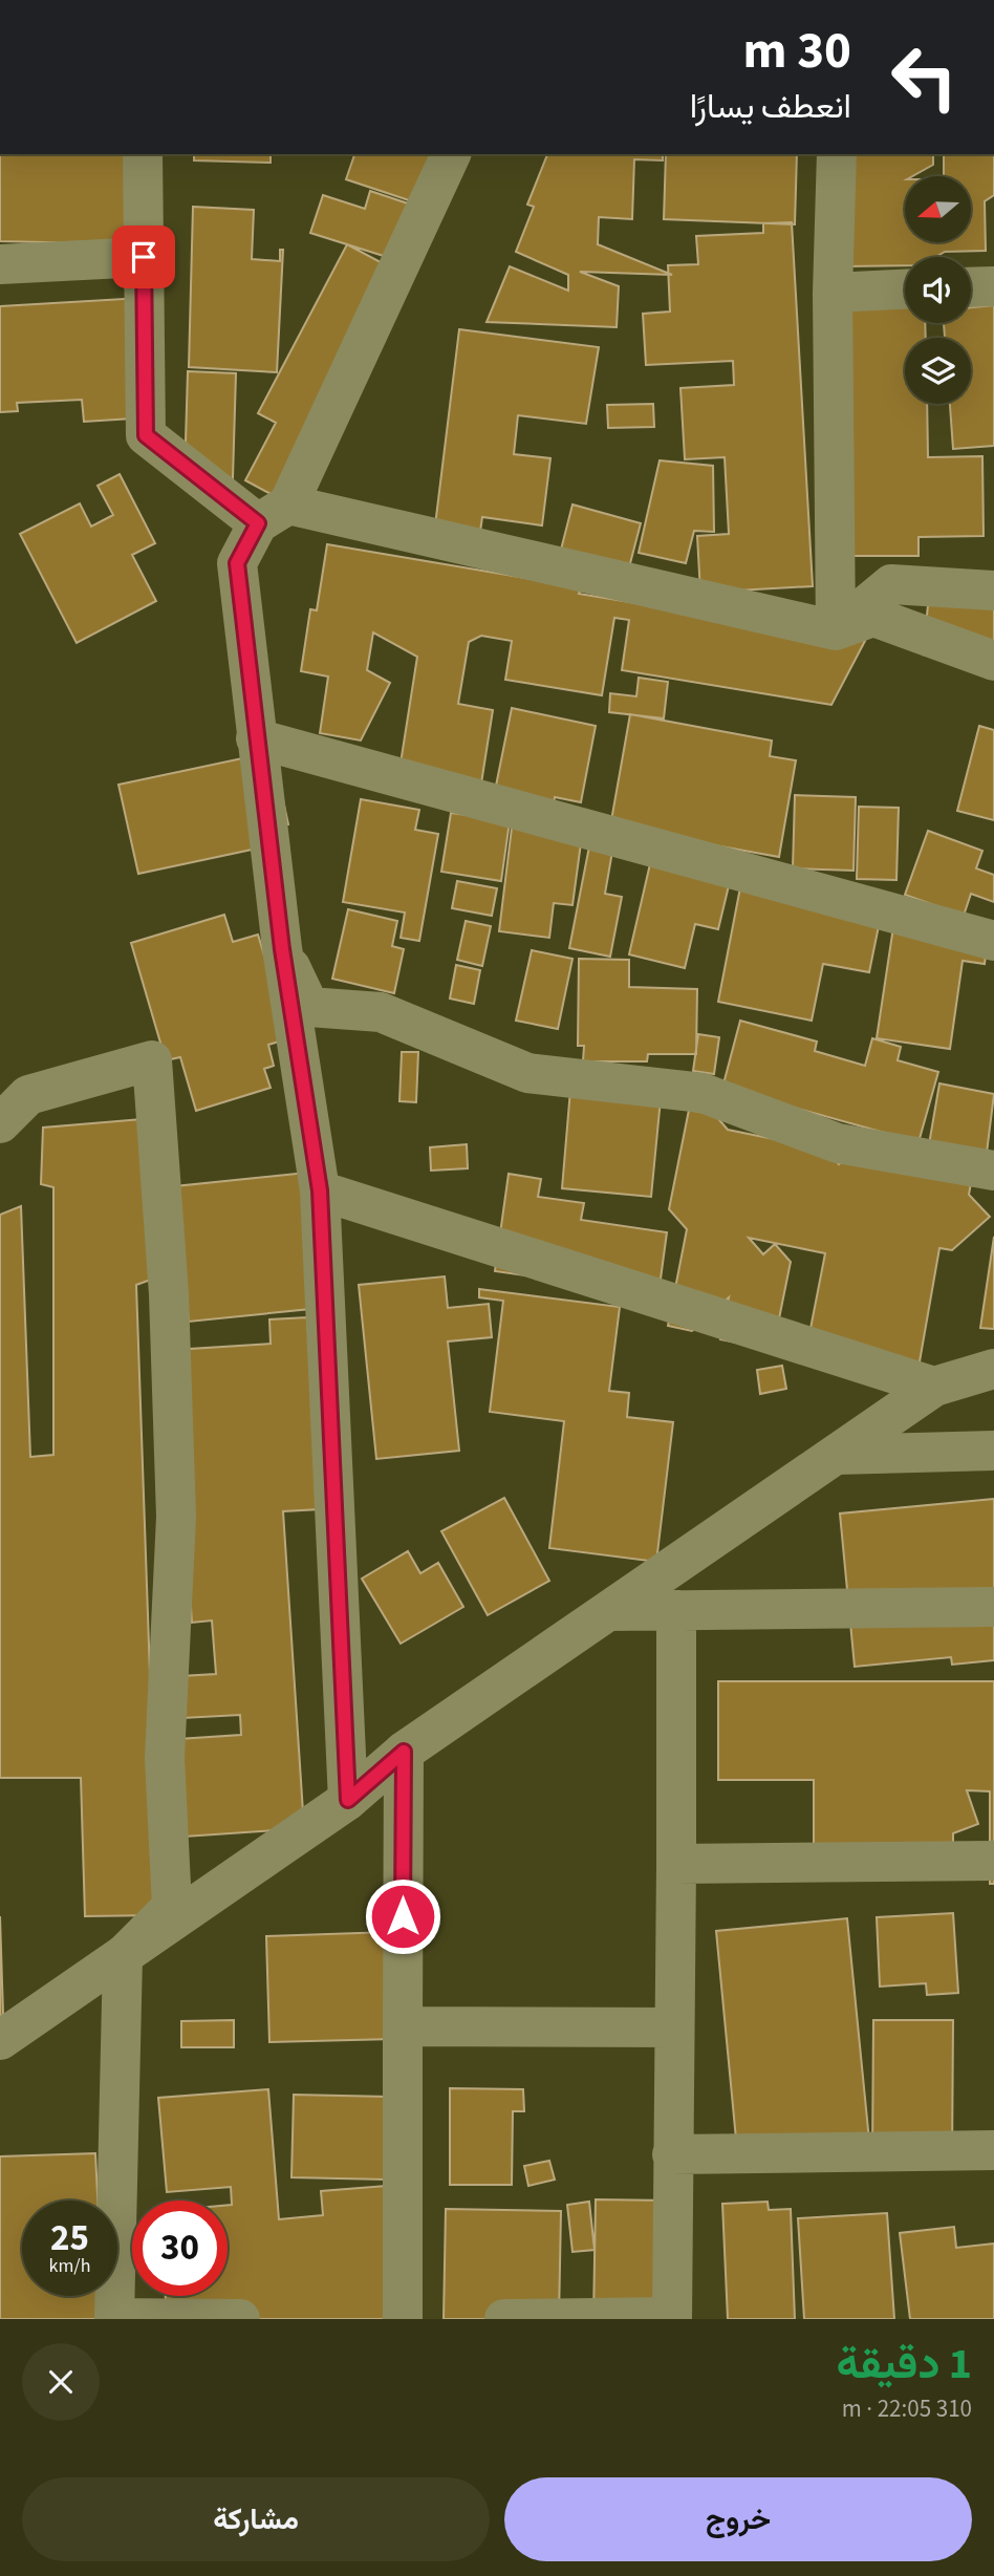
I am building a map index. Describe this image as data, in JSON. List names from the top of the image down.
{
  "north": "left",
  "page": {
    "turn": ["30 m", "انعطف يسارًا"],
    "speed": "25 km/h",
    "limit": "30",
    "heading": ["1 دقيقة", "310 m · 22:05"],
    "buttons": ["خروج", "مشاركة"]
  }
}
